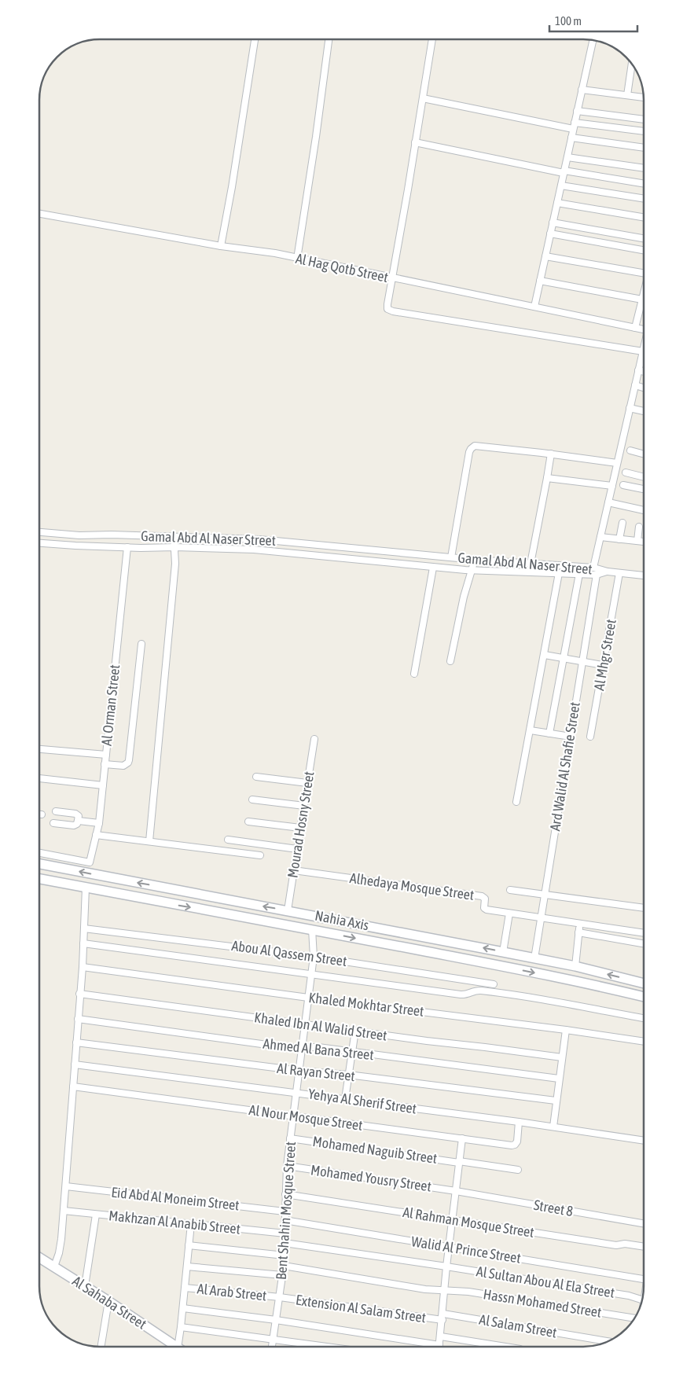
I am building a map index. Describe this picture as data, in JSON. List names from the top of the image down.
{
  "streets": {
    "main road": ["Nahia Axis", "Al Sahaba Street"],
    "street": [
      "Al Hag Qotb Street",
      "Gamal Abd Al Naser Street",
      "Al Mhgr Street",
      "Al Orman Street",
      "Ard Walid Al Shafie Street",
      "Mourad Hosny Street",
      "Alhedaya Mosque Street",
      "Abou Al Qassem Street",
      "Khaled Mokhtar Street",
      "Khaled Ibn Al Walid Street",
      "Ahmed Al Bana Street",
      "Al Rayan Street",
      "Yehya Al Sherif Street",
      "Al Nour Mosque Street",
      "Mohamed Naguib Street",
      "Mohamed Yousry Street",
      "Eid Abd Al Moneim Street",
      "Street 8",
      "Bent Shahin Mosque Street",
      "Makhzan Al Anabib Street",
      "Al Rahman Mosque Street",
      "Walid Al Prince Street",
      "Al Sultan Abou Al Ela Street",
      "Al Arab Street",
      "Hassn Mohamed Street",
      "Extension Al Salam Street",
      "Al Salam Street"
    ]
  },
  "crossings": [
    ["Gamal Abd Al Naser Street", "Al Orman Street"],
    ["Gamal Abd Al Naser Street", "Ard Walid Al Shafie Street"],
    ["Ard Walid Al Shafie Street", "Alhedaya Mosque Street"],
    ["Ard Walid Al Shafie Street", "Nahia Axis"],
    ["Mourad Hosny Street", "Alhedaya Mosque Street"],
    ["Mourad Hosny Street", "Nahia Axis"],
    ["Nahia Axis", "Bent Shahin Mosque Street"],
    ["Abou Al Qassem Street", "Bent Shahin Mosque Street"],
    ["Khaled Mokhtar Street", "Bent Shahin Mosque Street"],
    ["Khaled Ibn Al Walid Street", "Bent Shahin Mosque Street"],
    ["Ahmed Al Bana Street", "Bent Shahin Mosque Street"],
    ["Al Rayan Street", "Bent Shahin Mosque Street"],
    ["Yehya Al Sherif Street", "Al Nour Mosque Street"],
    ["Yehya Al Sherif Street", "Bent Shahin Mosque Street"],
    ["Al Nour Mosque Street", "Bent Shahin Mosque Street"],
    ["Mohamed Naguib Street", "Bent Shahin Mosque Street"],
    ["Mohamed Yousry Street", "Street 8"],
    ["Mohamed Yousry Street", "Bent Shahin Mosque Street"],
    ["Eid Abd Al Moneim Street", "Bent Shahin Mosque Street"],
    ["Bent Shahin Mosque Street", "Makhzan Al Anabib Street"],
    ["Bent Shahin Mosque Street", "Al Rahman Mosque Street"],
    ["Bent Shahin Mosque Street", "Walid Al Prince Street"],
    ["Bent Shahin Mosque Street", "Al Sultan Abou Al Ela Street"],
    ["Bent Shahin Mosque Street", "Al Arab Street"],
    ["Bent Shahin Mosque Street", "Hassn Mohamed Street"],
    ["Bent Shahin Mosque Street", "Extension Al Salam Street"],
    ["Al Arab Street", "Extension Al Salam Street"],
    ["Extension Al Salam Street", "Al Salam Street"]
  ],
  "scale_bar": "100 m"
}
